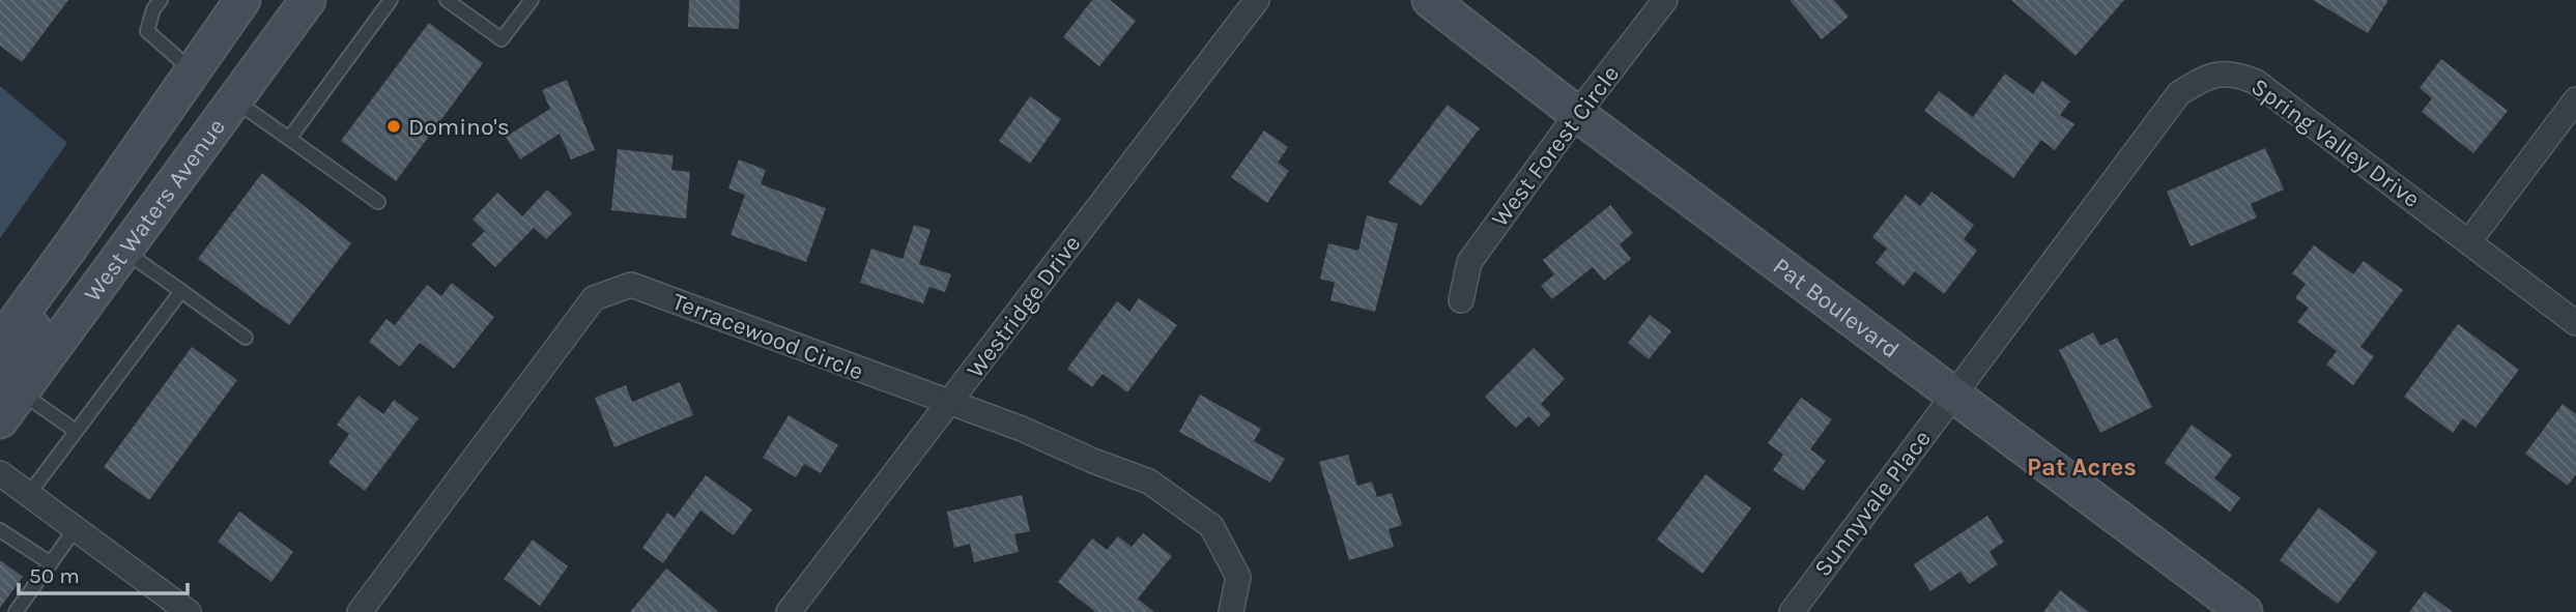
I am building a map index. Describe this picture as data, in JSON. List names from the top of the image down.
{
  "streets": {
    "main road": ["West Waters Avenue", "Pat Boulevard"],
    "street": [
      "Spring Valley Drive",
      "West Forest Circle",
      "Westridge Drive",
      "Terracewood Circle",
      "Sunnyvale Place"
    ]
  },
  "crossings": [
    ["Spring Valley Drive", "Pat Boulevard"],
    ["Spring Valley Drive", "Sunnyvale Place"],
    ["West Forest Circle", "Pat Boulevard"],
    ["Westridge Drive", "Terracewood Circle"],
    ["Pat Boulevard", "Sunnyvale Place"]
  ],
  "districts": ["Pat Acres"],
  "places": ["Domino's"],
  "scale_bar": "50 m"
}
